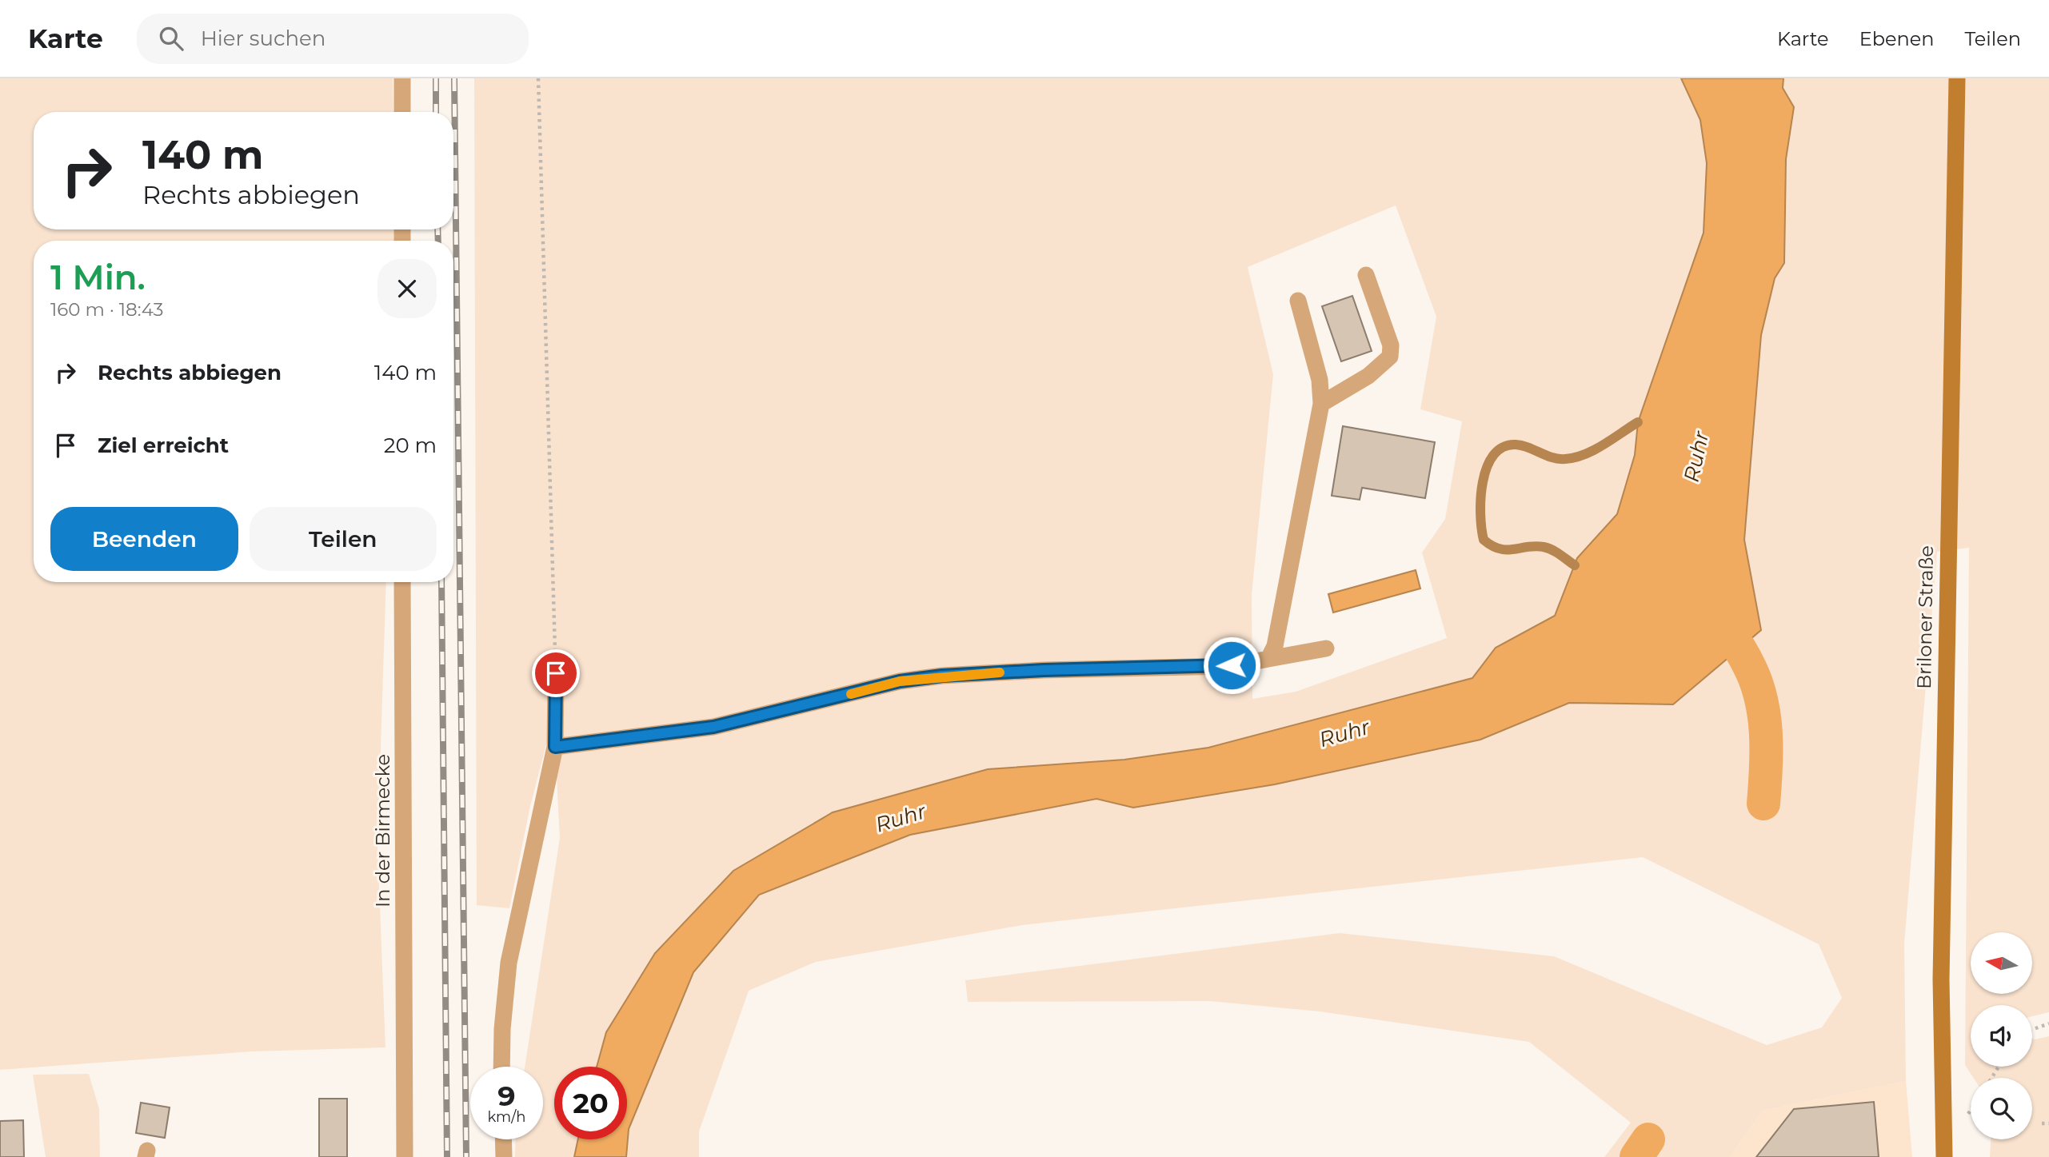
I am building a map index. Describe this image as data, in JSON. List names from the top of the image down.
{
  "streets": {
    "main road": ["Briloner Straße"],
    "street": ["In der Birmecke"]
  },
  "water": ["Ruhr"],
  "north": "left",
  "page": {
    "header": "Karte",
    "search": "Hier suchen",
    "nav": ["Karte", "Ebenen", "Teilen"],
    "turn": ["140 m", "Rechts abbiegen"],
    "heading": ["1 Min.", "160 m · 18:43"],
    "list": [
      {
        "name": "Rechts abbiegen",
        "value": "140 m"
      },
      {
        "name": "Ziel erreicht",
        "value": "20 m"
      }
    ],
    "buttons": ["Beenden", "Teilen"],
    "speed": "9 km/h",
    "limit": "20"
  }
}
